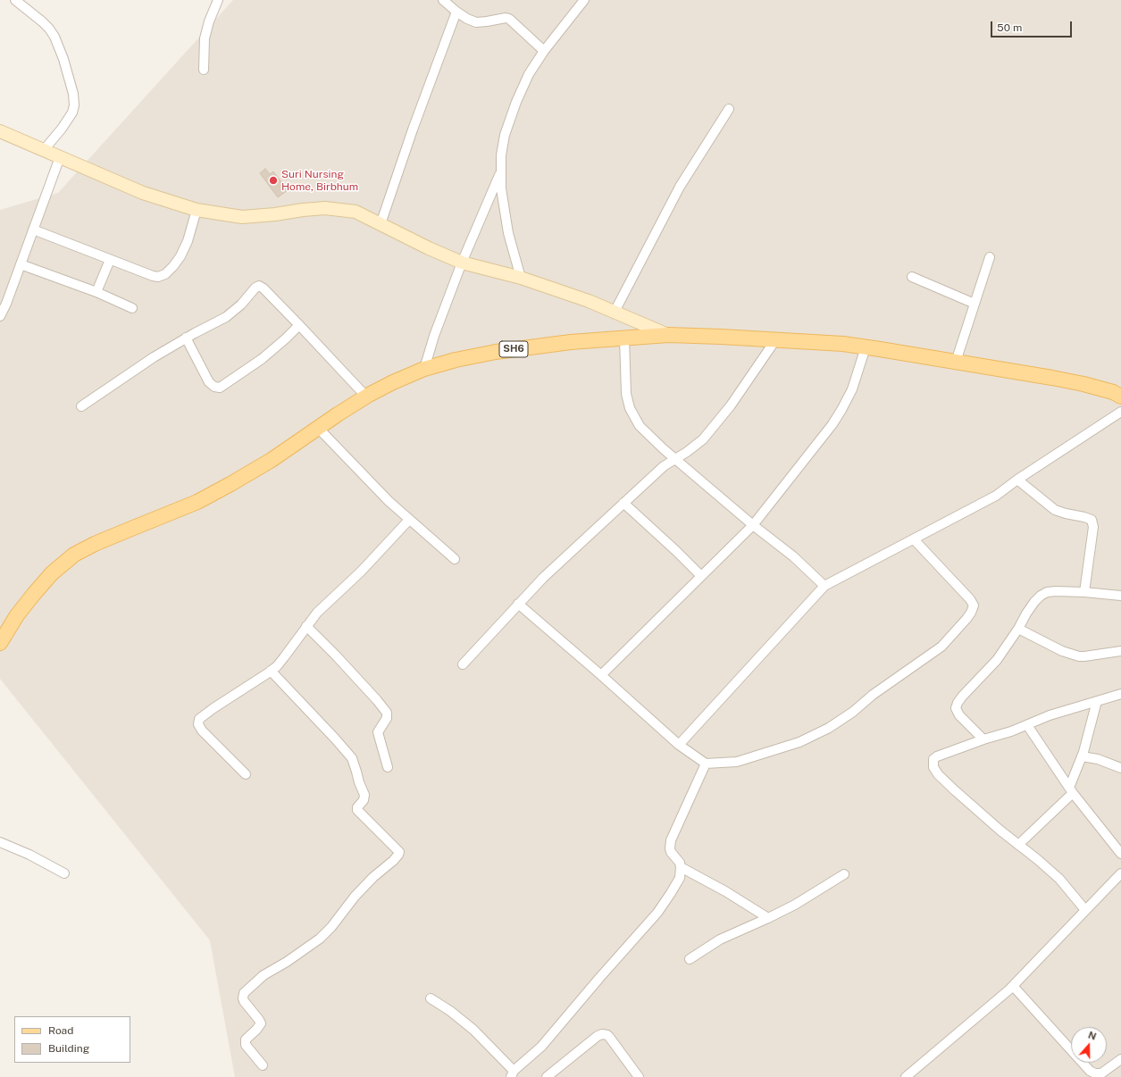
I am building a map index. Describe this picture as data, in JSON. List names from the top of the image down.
{
  "streets": {
    "main road": ["SH6"]
  },
  "places": ["Suri Nursing Home, Birbhum"],
  "legend": ["Road", "Building"],
  "scale_bar": "50 m",
  "north": "top"
}
